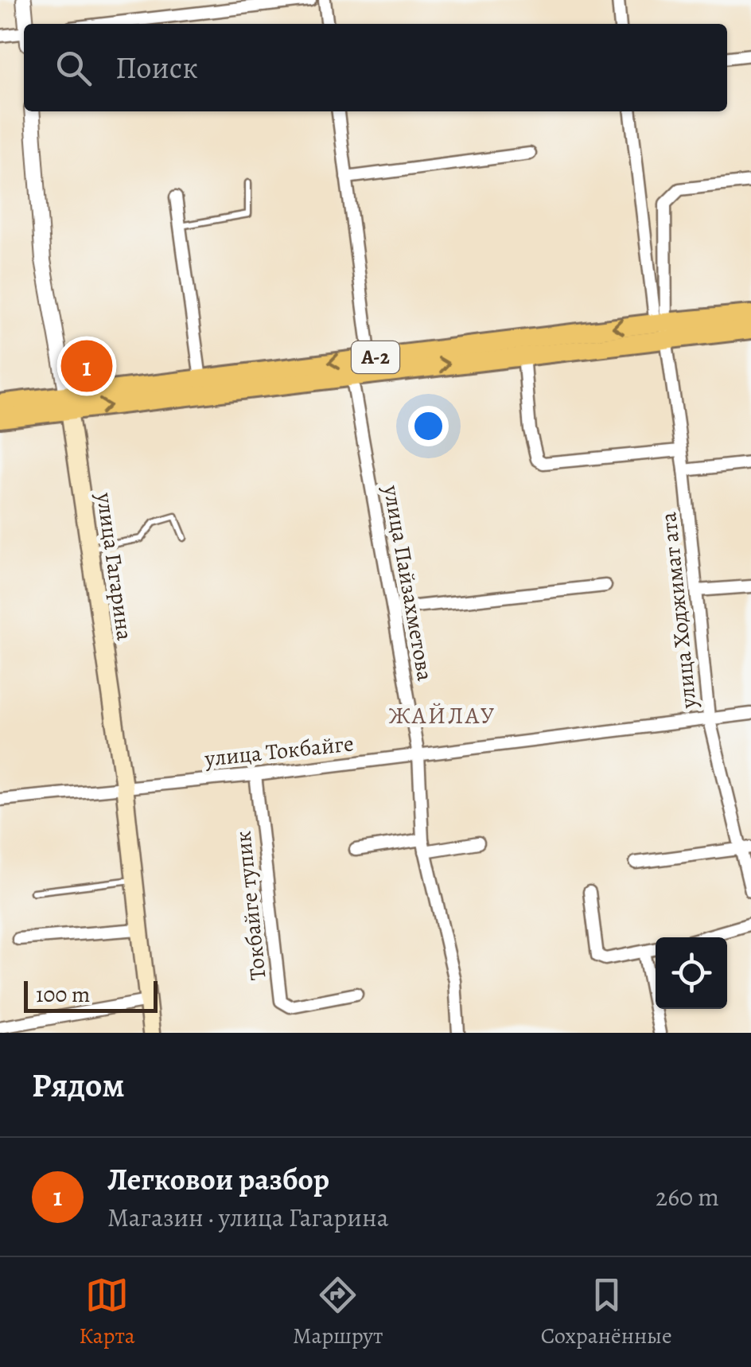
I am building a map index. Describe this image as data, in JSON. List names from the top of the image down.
{
  "streets": {
    "highway": ["A-2"],
    "main road": ["улица Гагарина"],
    "street": [
      "улица Пайзахметова",
      "улица Ходжимат ата",
      "улица Токбайге",
      "Токбайге тупик"
    ]
  },
  "crossings": [
    ["A-2", "улица Гагарина"],
    ["A-2", "улица Пайзахметова"],
    ["A-2", "улица Ходжимат ата"],
    ["улица Гагарина", "улица Токбайге"],
    ["улица Пайзахметова", "улица Токбайге"],
    ["улица Ходжимат ата", "улица Токбайге"],
    ["улица Токбайге", "Токбайге тупик"]
  ],
  "districts": ["ЖАЙЛАУ"],
  "scale_bar": "100 m",
  "page": {
    "search": "Поиск",
    "pins": "1",
    "scale": "100 m",
    "heading": "Рядом",
    "list": [
      {
        "mark": "1",
        "name": "Легковои разбор",
        "note": "Магазин · улица Гагарина",
        "value": "260 m"
      }
    ],
    "nav": ["Карта", "Маршрут", "Сохранённые"]
  }
}
